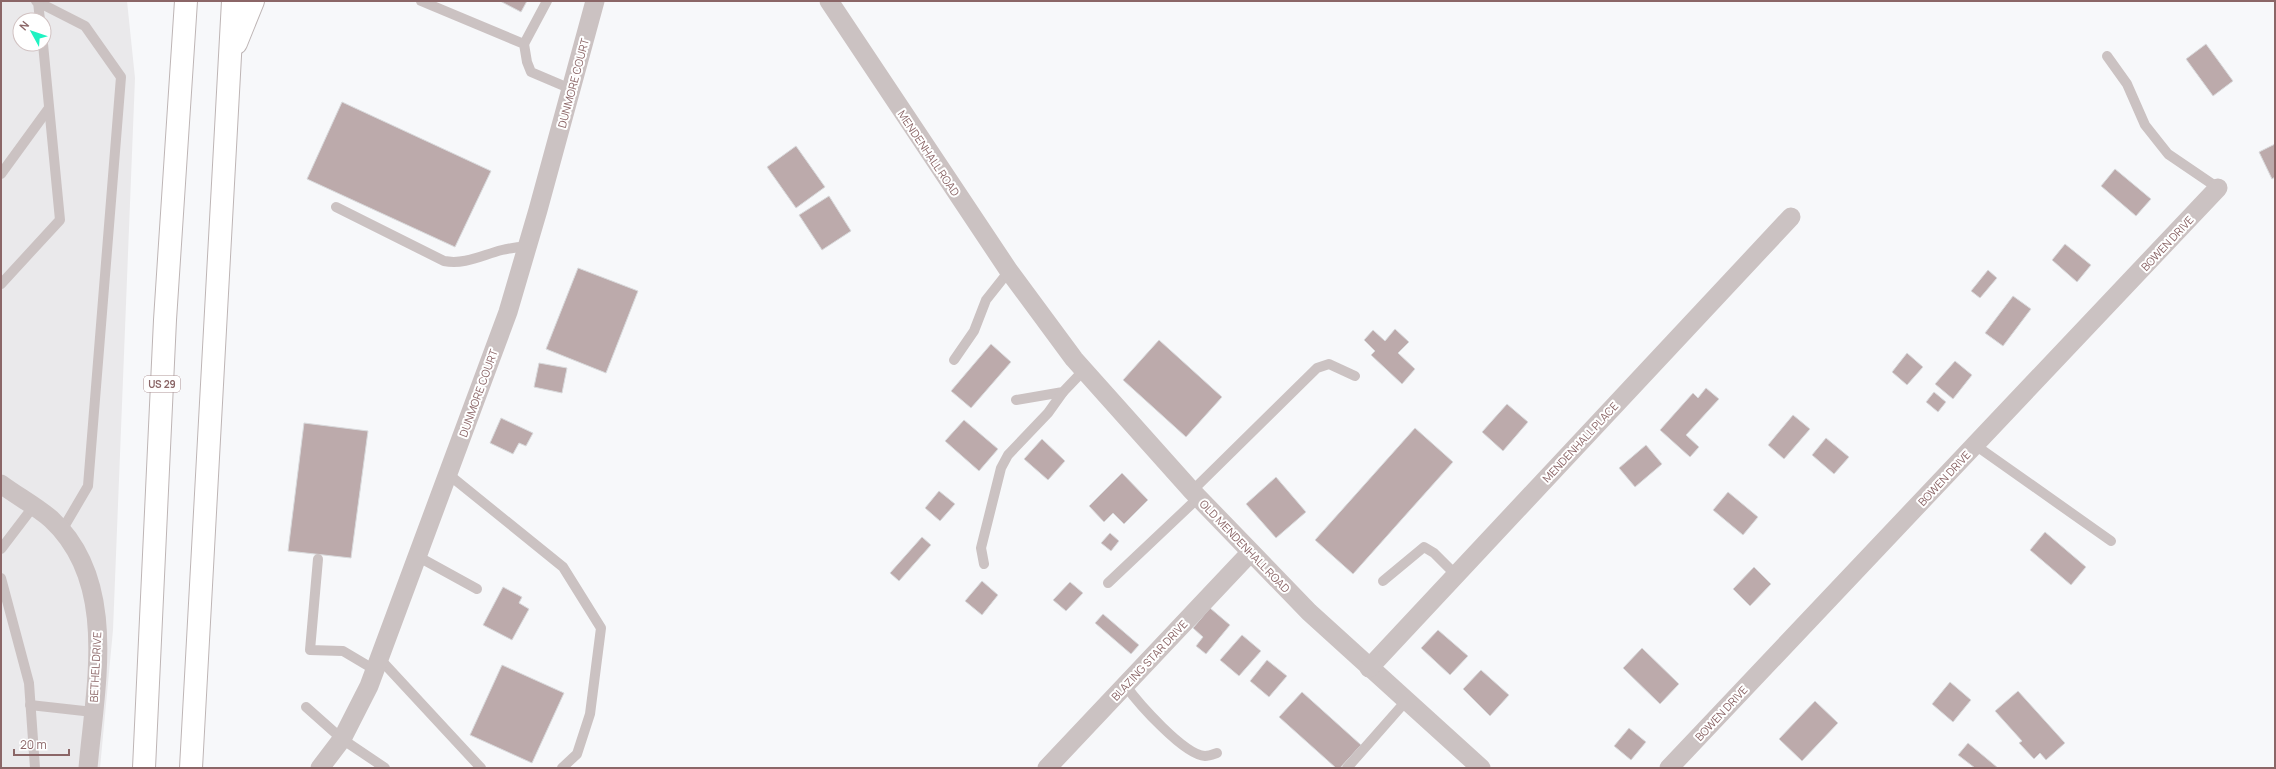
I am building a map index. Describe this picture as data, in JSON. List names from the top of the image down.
{
  "streets": {
    "highway": ["US 29"],
    "street": [
      "DUNMORE COURT",
      "MENDENHALL ROAD",
      "BOWEN DRIVE",
      "MENDENHALL PLACE",
      "OLD MENDENHALL ROAD",
      "BLAZING STAR DRIVE",
      "BETHEL DRIVE"
    ]
  },
  "crossings": [
    ["MENDENHALL ROAD", "OLD MENDENHALL ROAD"],
    ["MENDENHALL PLACE", "OLD MENDENHALL ROAD"],
    ["OLD MENDENHALL ROAD", "BLAZING STAR DRIVE"]
  ],
  "scale_bar": "20 m",
  "north": "top left"
}
